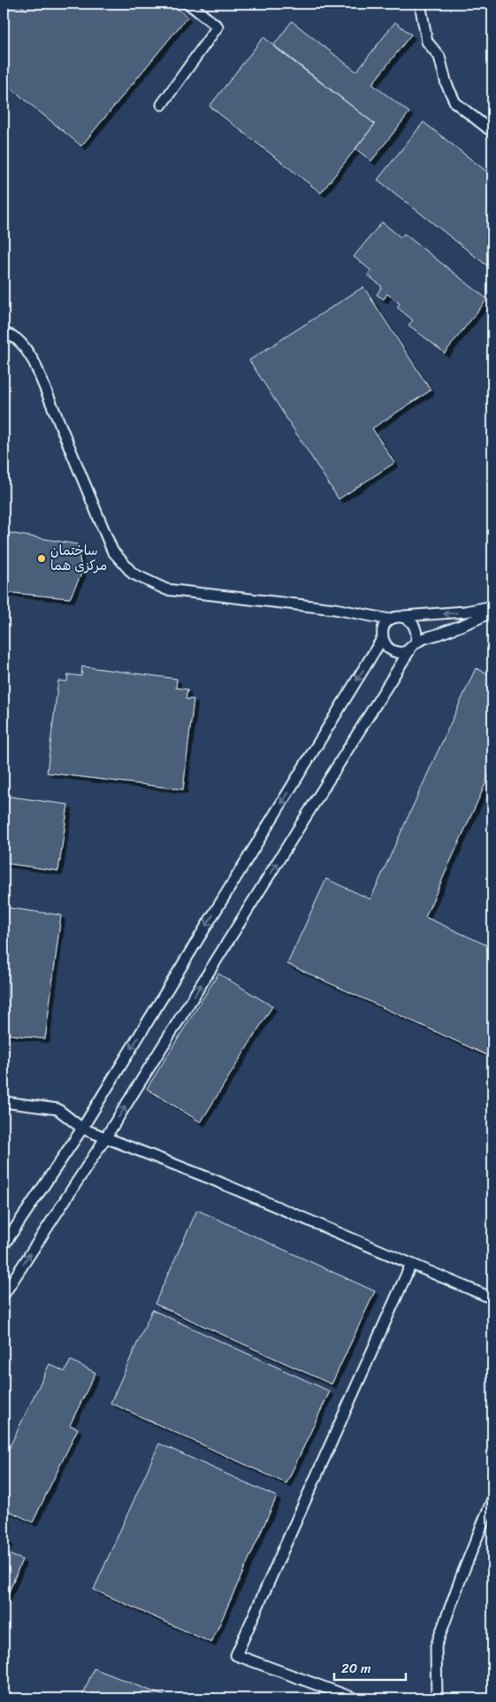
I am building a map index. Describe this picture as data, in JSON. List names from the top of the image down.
{
  "places": ["ساختمان مرکزی هما"],
  "scale_bar": "20 m"
}
